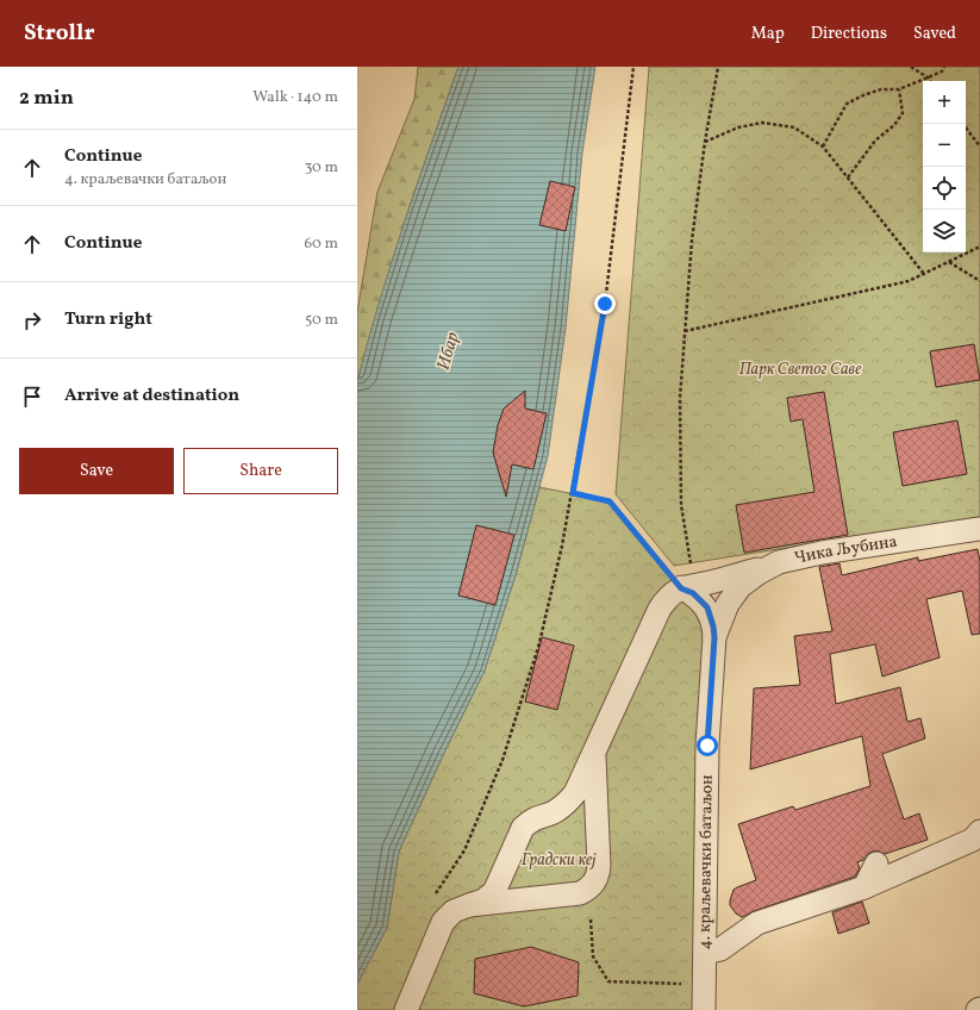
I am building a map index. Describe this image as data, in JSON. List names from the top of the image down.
{
  "streets": {
    "street": ["Чика Љубина", "4. краљевачки батаљон"]
  },
  "crossings": [
    ["Чика Љубина", "4. краљевачки батаљон"]
  ],
  "water": ["Ибар"],
  "parks": ["Парк Светог Саве", "Градски кеј"],
  "page": {
    "header": "Strollr",
    "nav": ["Map", "Directions", "Saved"],
    "heading": ["2 min", "Walk · 140 m"],
    "map_buttons": ["+", "−"],
    "list": [
      ["Continue", "4. краљевачки батаљон", "30 m"],
      ["Continue", "60 m"],
      ["Turn right", "50 m"],
      "Arrive at destination"
    ],
    "buttons": ["Save", "Share"]
  }
}
